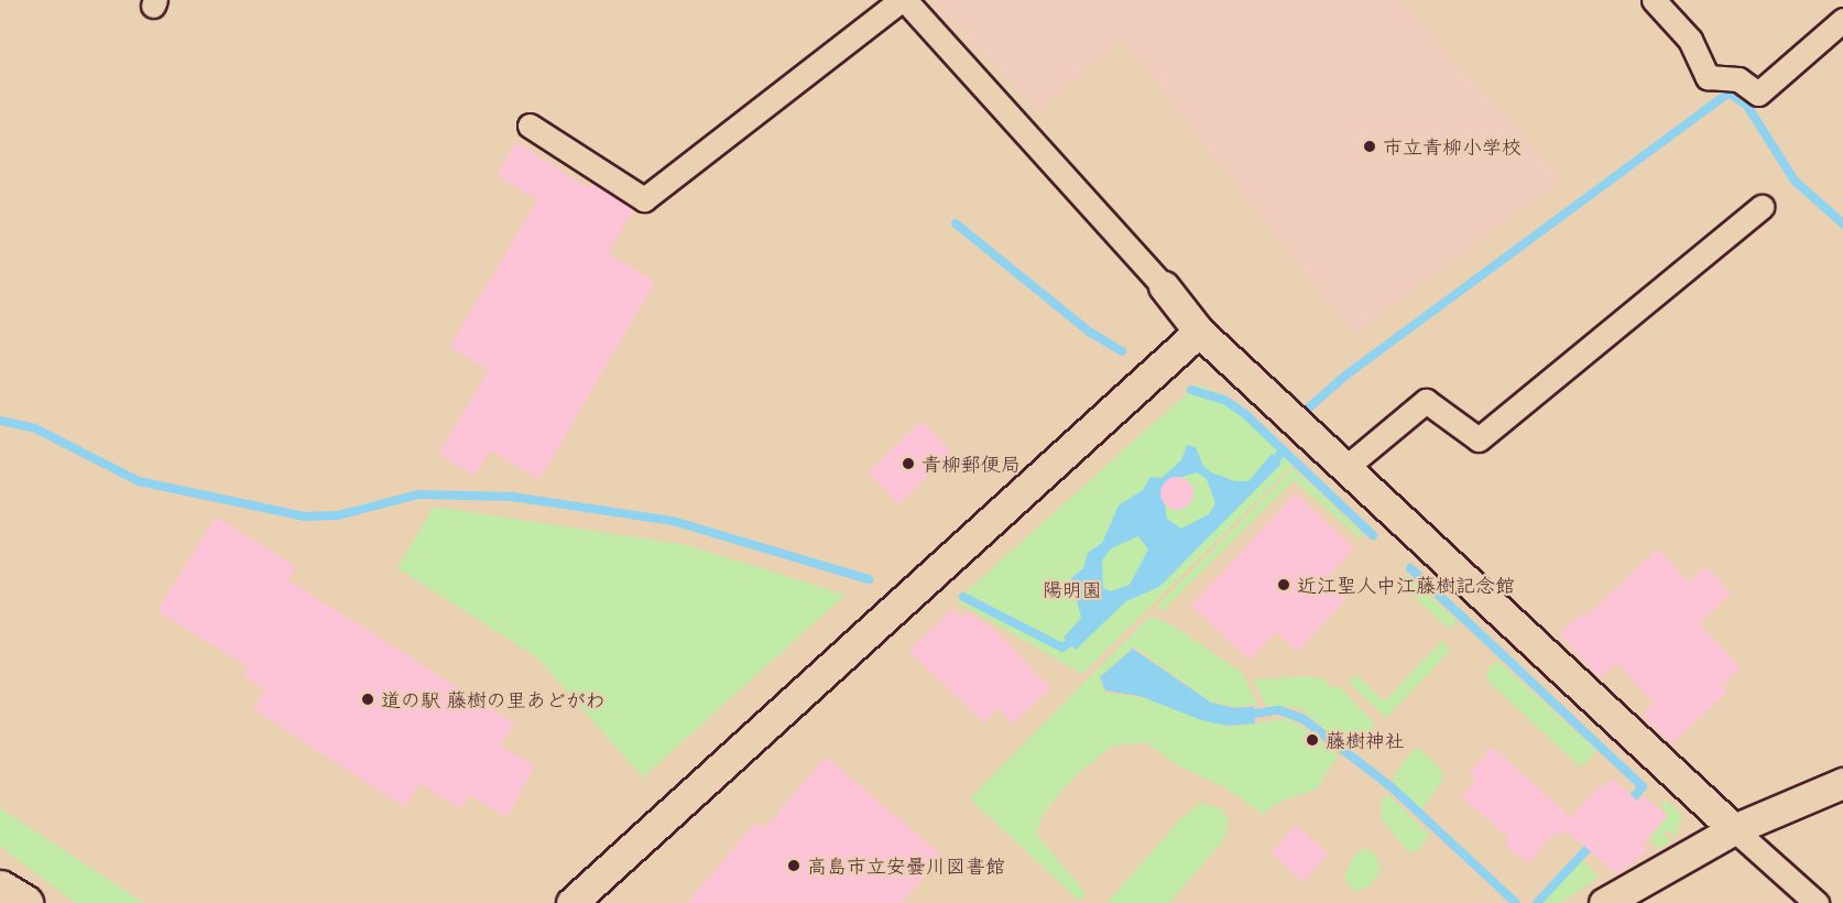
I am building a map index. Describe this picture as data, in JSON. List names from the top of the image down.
{
  "parks": ["陽明園"],
  "places": [
    "市立青柳小学校",
    "青柳郵便局",
    "近江聖人中江藤樹記念館",
    "道の駅 藤樹の里あどがわ",
    "藤樹神社",
    "高島市立安曇川図書館"
  ]
}
